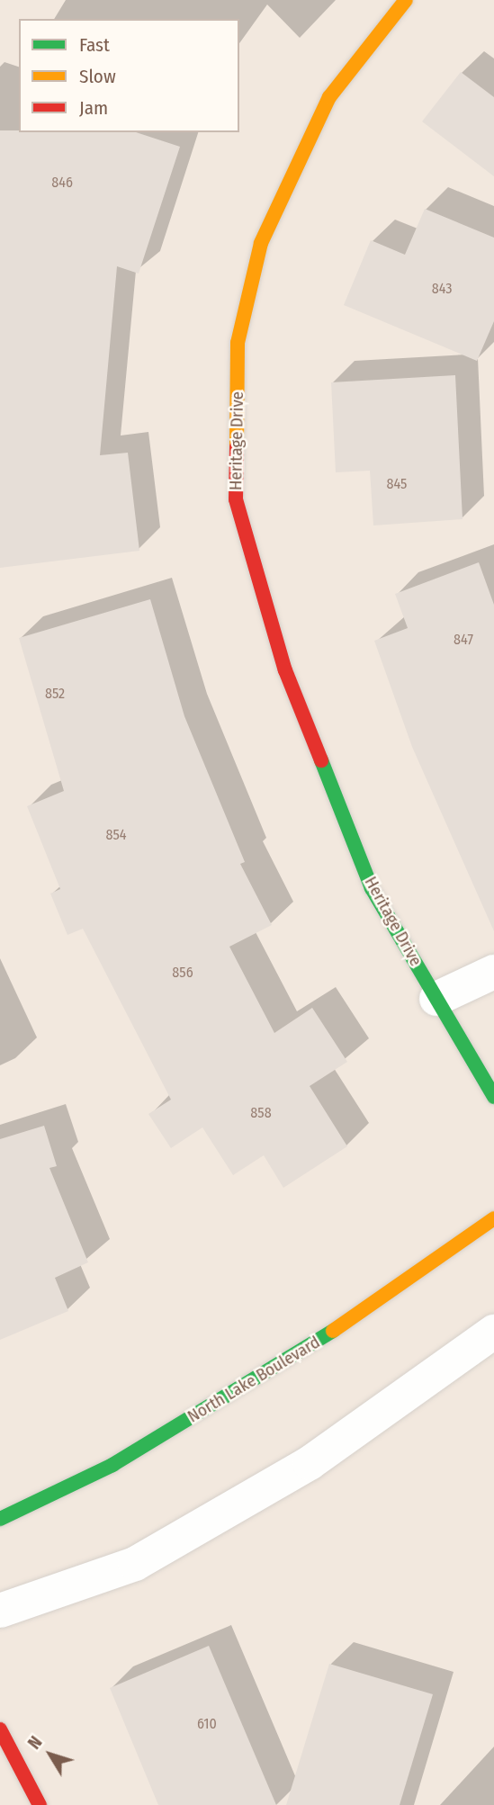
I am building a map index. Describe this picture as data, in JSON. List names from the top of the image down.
{
  "streets": {
    "street": ["Heritage Drive", "North Lake Boulevard"]
  },
  "house_numbers": [
    "846",
    "843",
    "845",
    "847",
    "852",
    "854",
    "856",
    "858",
    "610"
  ],
  "legend": ["Fast", "Slow", "Jam"],
  "north": "top left"
}
